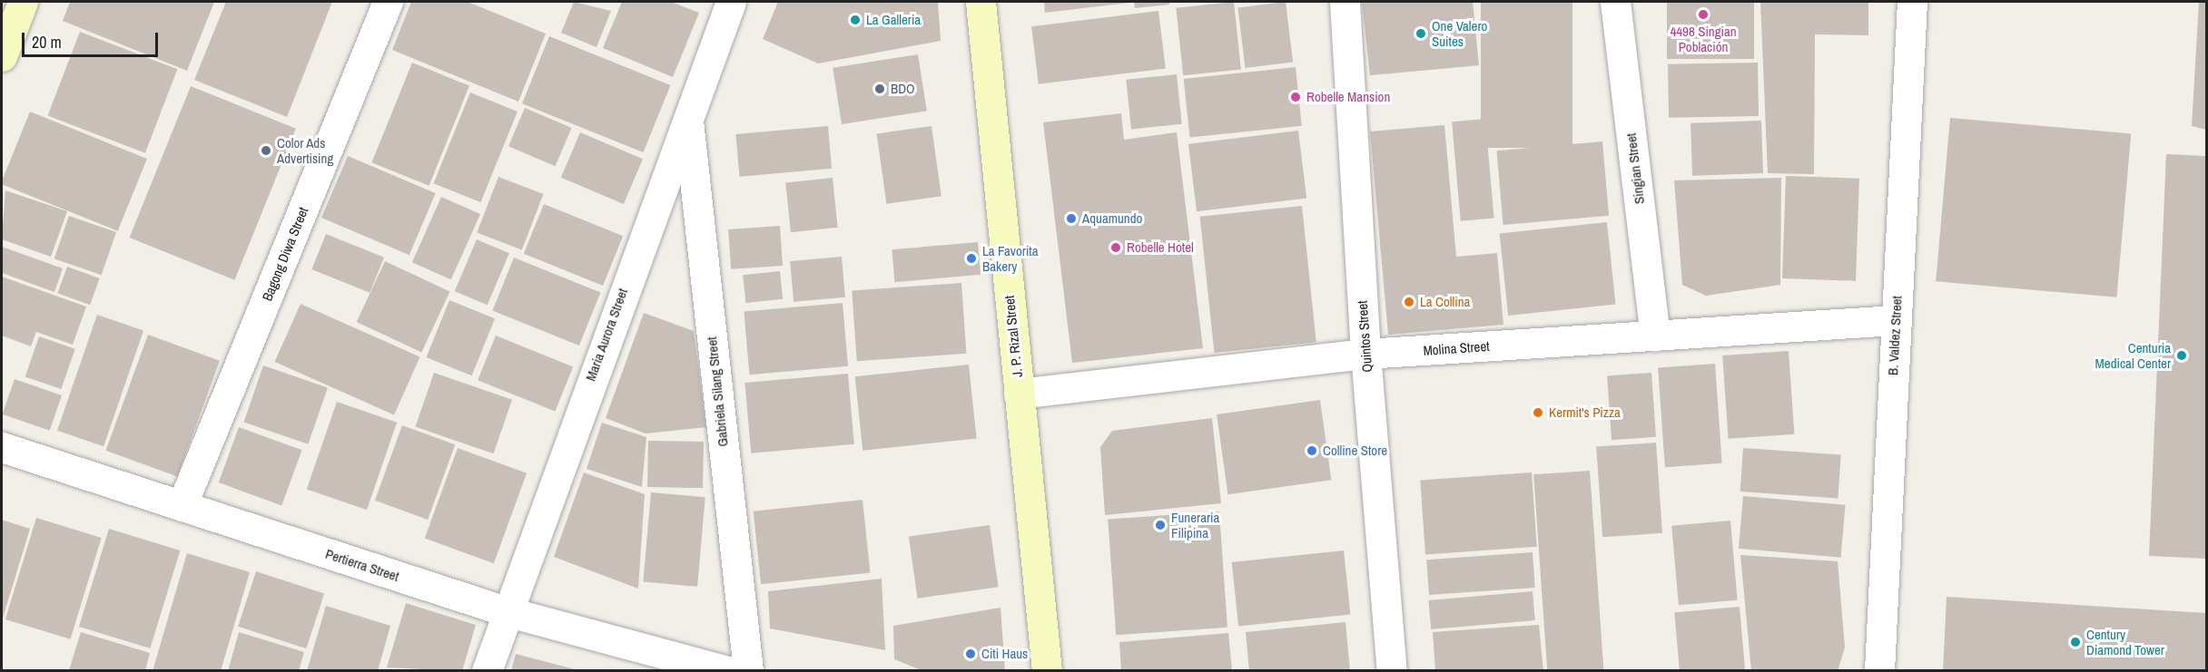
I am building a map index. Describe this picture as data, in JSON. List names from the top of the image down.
{
  "streets": {
    "main road": ["J. P. Rizal Street"],
    "street": [
      "Singian Street",
      "Bagong Diwa Street",
      "Maria Aurora Street",
      "B. Valdez Street",
      "Quintos Street",
      "Molina Street",
      "Gabriela Silang Street",
      "Pertierra Street"
    ]
  },
  "crossings": [
    ["Singian Street", "Molina Street"],
    ["Bagong Diwa Street", "Pertierra Street"],
    ["Maria Aurora Street", "Gabriela Silang Street"],
    ["Maria Aurora Street", "Pertierra Street"],
    ["B. Valdez Street", "Molina Street"],
    ["J. P. Rizal Street", "Molina Street"],
    ["Quintos Street", "Molina Street"]
  ],
  "places": [
    "4498 Singian Población",
    "La Galleria",
    "One Valero Suites",
    "BDO",
    "Robelle Mansion",
    "Color Ads Advertising",
    "Aquamundo",
    "Robelle Hotel",
    "La Favorita Bakery",
    "La Collina",
    "Centuria Medical Center",
    "Kermit's Pizza",
    "Colline Store",
    "Funeraria Filipina",
    "Century Diamond Tower",
    "Citi Haus"
  ],
  "scale_bar": "20 m"
}
